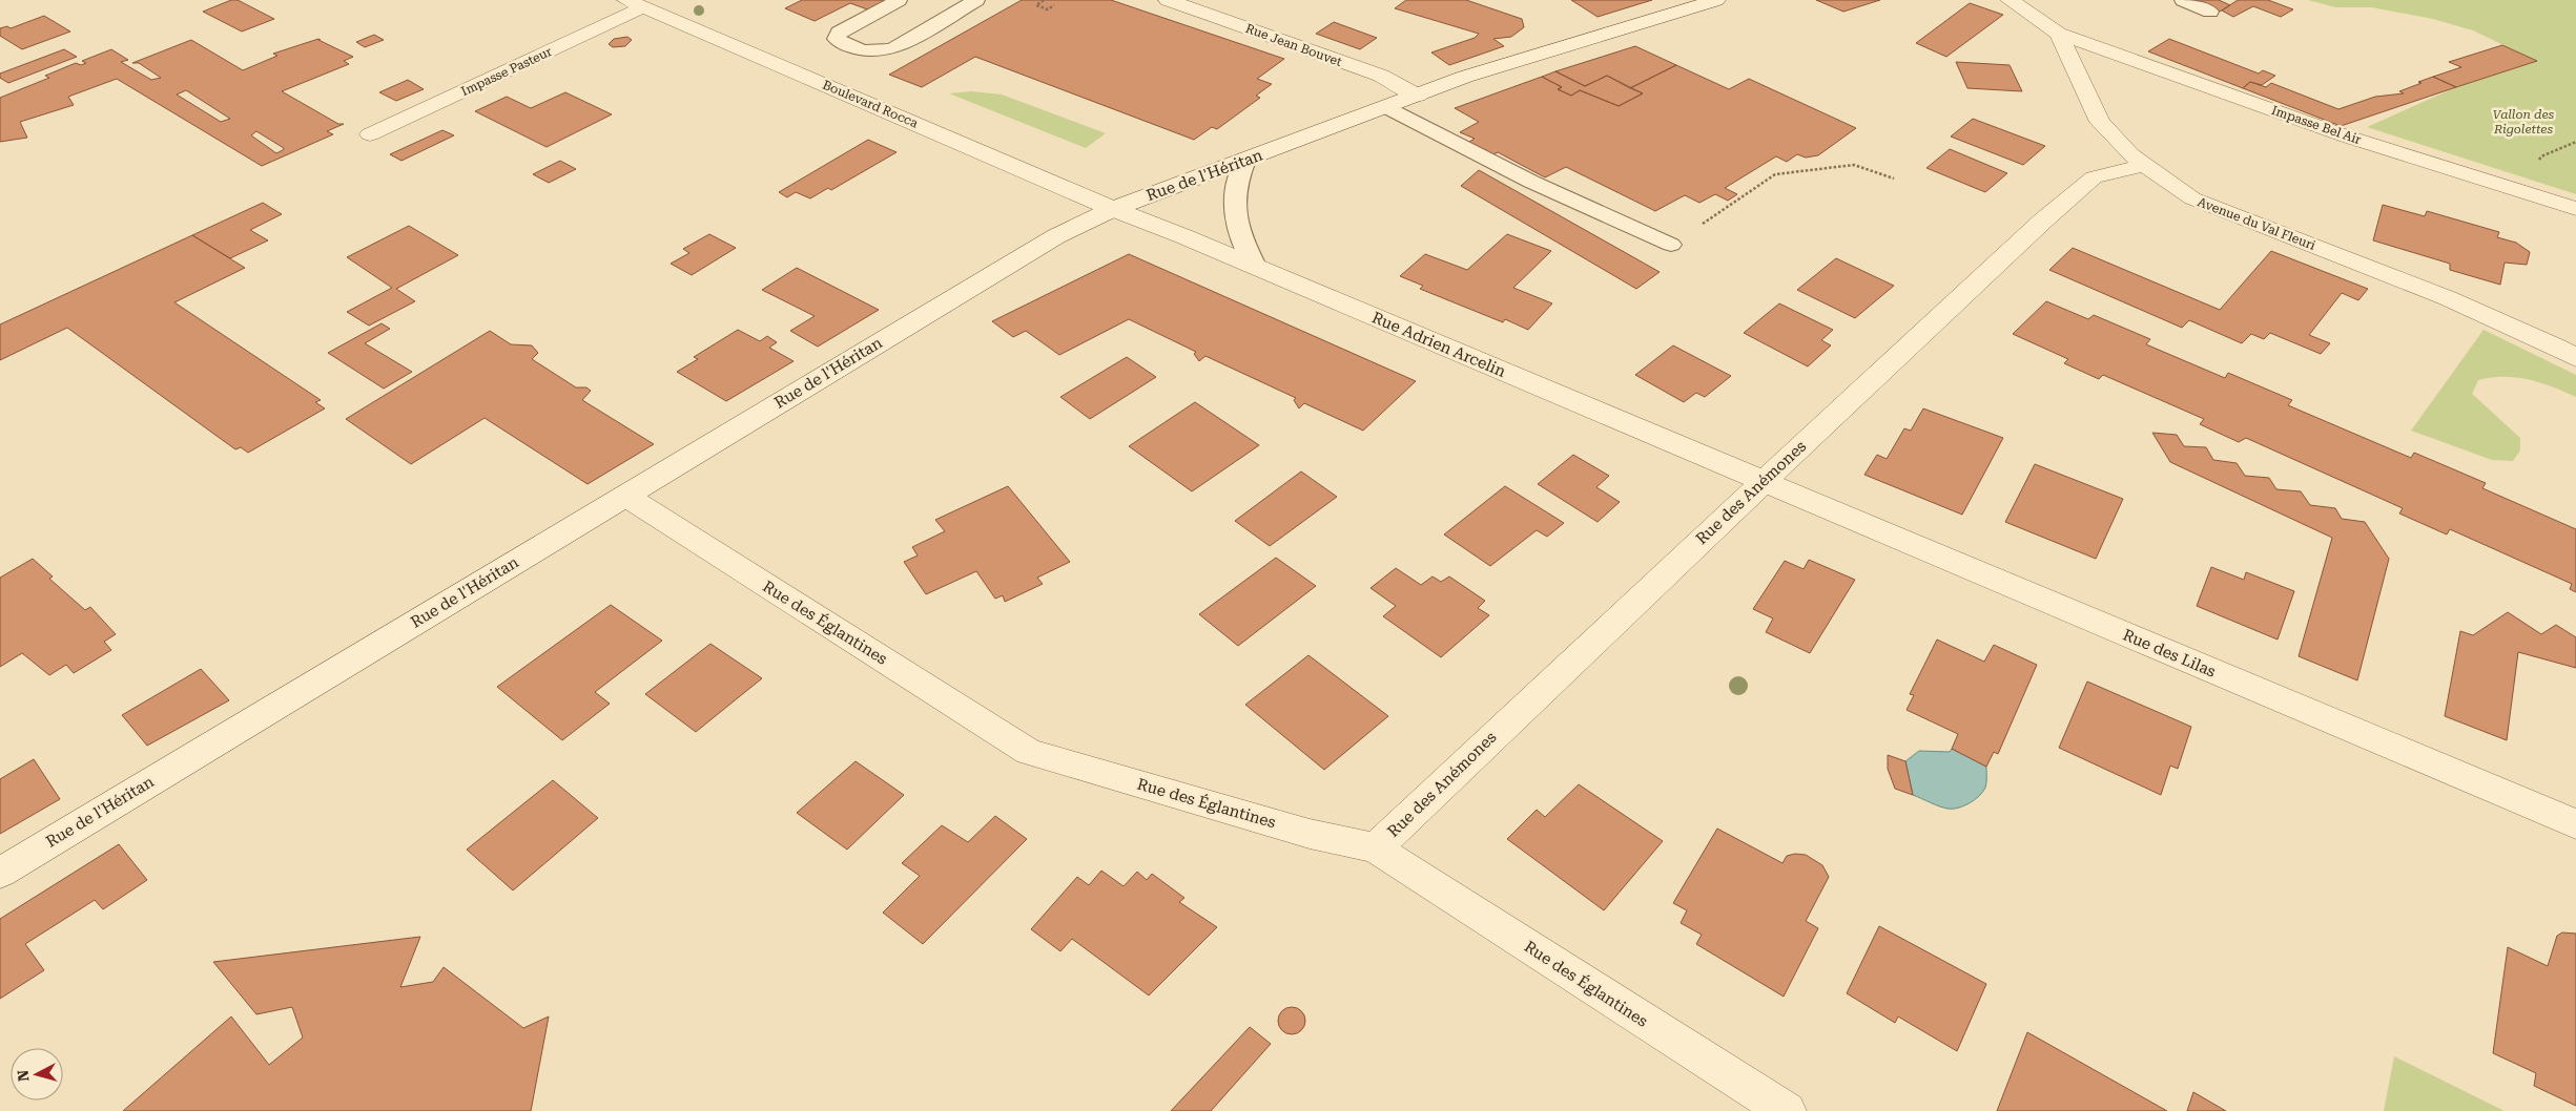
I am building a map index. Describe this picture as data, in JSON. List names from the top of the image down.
{
  "streets": {
    "street": [
      "Rue Jean Bouvet",
      "Impasse Pasteur",
      "Boulevard Rocca",
      "Impasse Bel Air",
      "Rue de l'Héritan",
      "Avenue du Val Fleuri",
      "Rue Adrien Arcelin",
      "Rue des Anémones",
      "Rue des Églantines",
      "Rue des Lilas"
    ]
  },
  "crossings": [
    ["Rue Jean Bouvet", "Rue de l'Héritan"],
    ["Impasse Pasteur", "Boulevard Rocca"],
    ["Boulevard Rocca", "Rue de l'Héritan"],
    ["Boulevard Rocca", "Rue Adrien Arcelin"],
    ["Impasse Bel Air", "Avenue du Val Fleuri"],
    ["Rue de l'Héritan", "Rue Adrien Arcelin"],
    ["Rue de l'Héritan", "Rue des Églantines"],
    ["Avenue du Val Fleuri", "Rue des Anémones"],
    ["Rue Adrien Arcelin", "Rue des Anémones"],
    ["Rue Adrien Arcelin", "Rue des Lilas"],
    ["Rue des Anémones", "Rue des Églantines"],
    ["Rue des Anémones", "Rue des Lilas"]
  ],
  "parks": ["Vallon des Rigolettes"],
  "north": "left"
}
